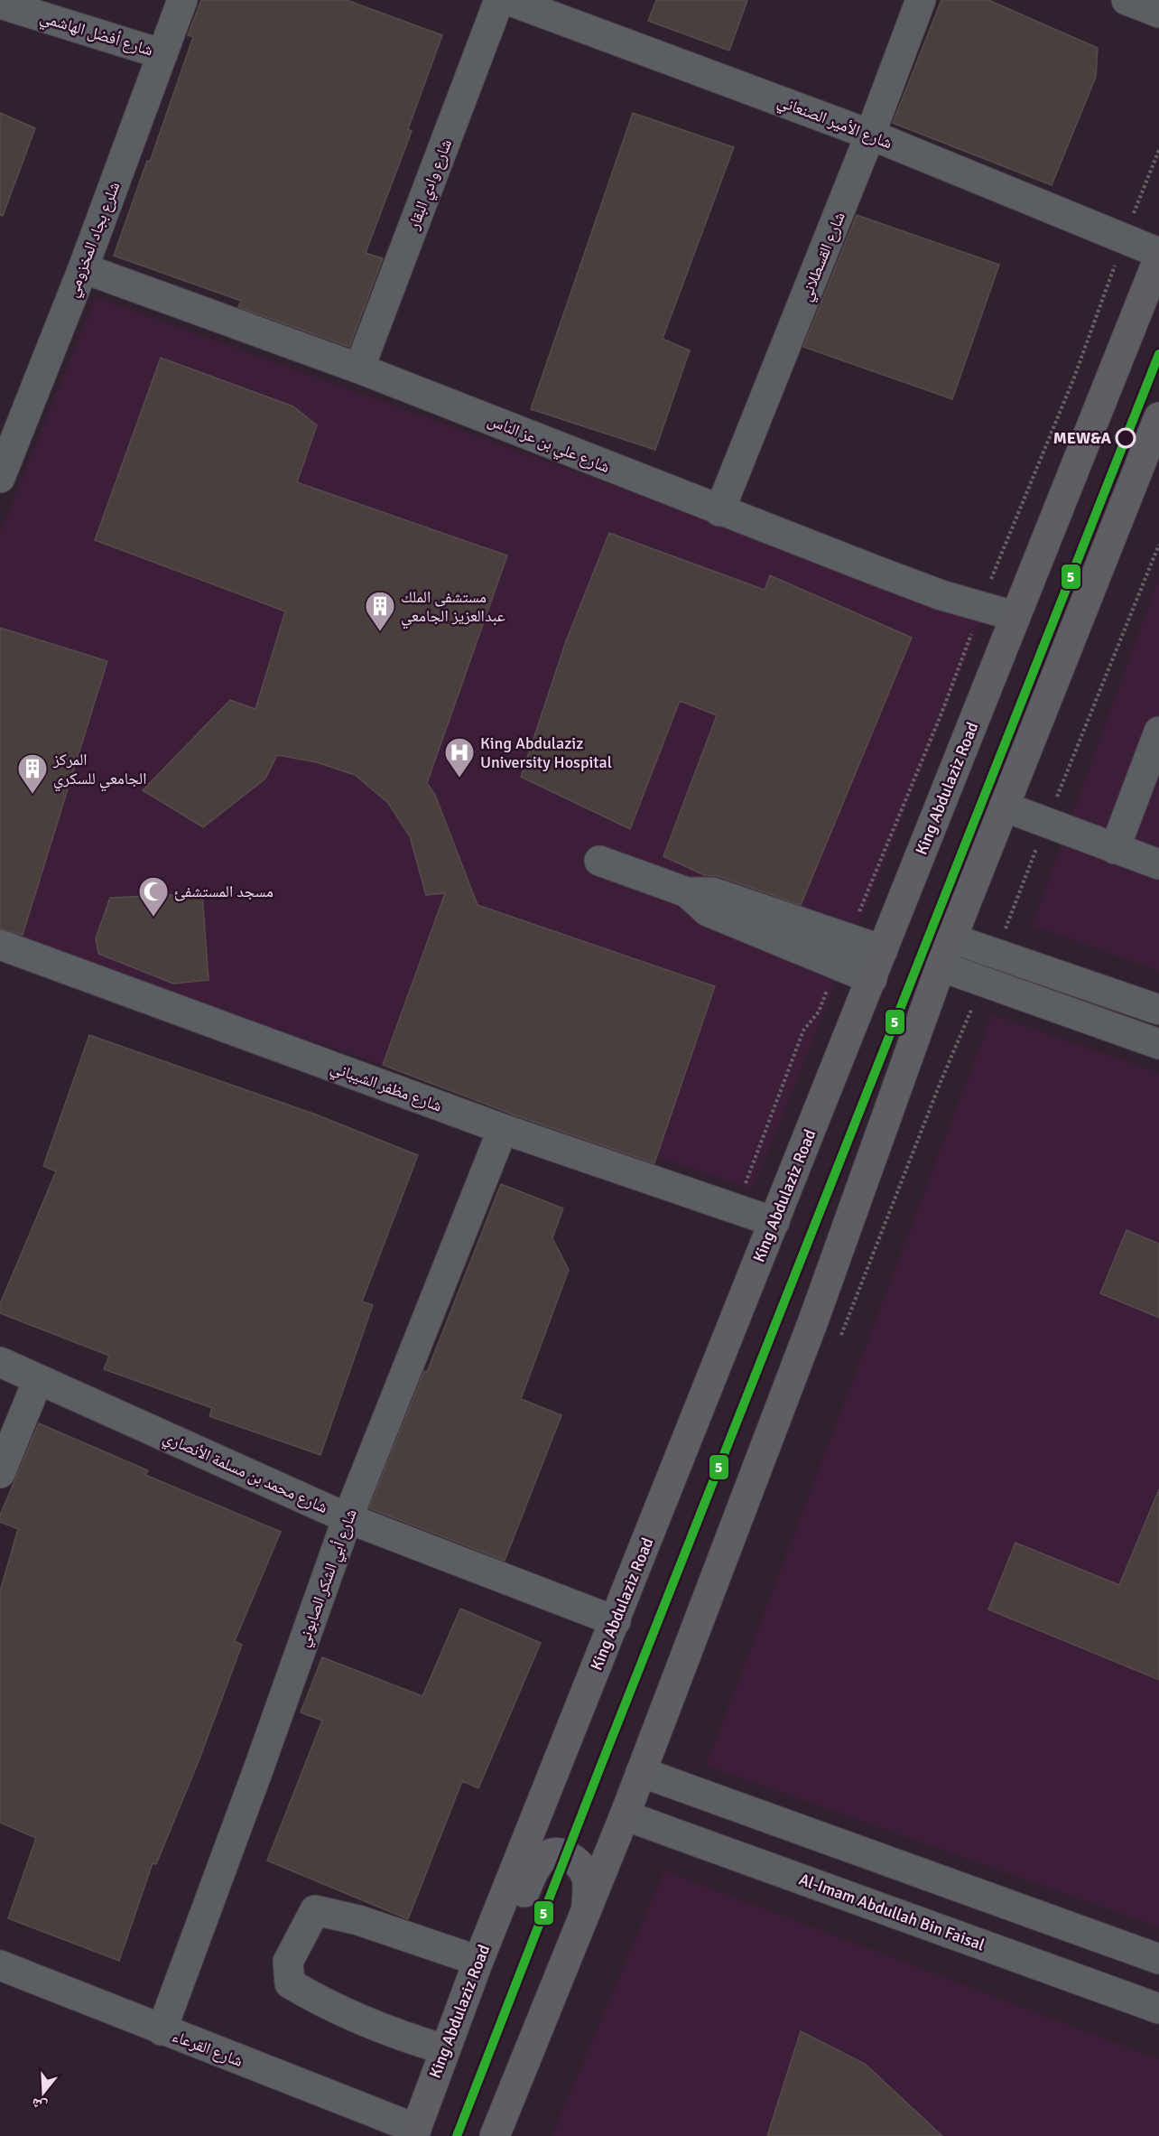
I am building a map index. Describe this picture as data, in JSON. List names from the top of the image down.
{
  "streets": {
    "main road": ["King Abdulaziz Road"],
    "street": [
      "شارع أفضل الهاشمي",
      "شارع الأمير الصنعاني",
      "شارع وادي البقار",
      "شلرع بجاد المخزومي",
      "شارع القسطلاني",
      "شارع علي بن عز الناس",
      "شارع مظفر الشيباني",
      "شارع محمد بن مسلمة الأنصاري",
      "شارع أبي الشكر الصابوني",
      "Al-Imam Abdullah Bin Faisal",
      "شارع القرعاء"
    ]
  },
  "crossings": [
    ["شارع أفضل الهاشمي", "شلرع بجاد المخزومي"],
    ["شارع الأمير الصنعاني", "شارع القسطلاني"],
    ["شارع وادي البقار", "شارع علي بن عز الناس"],
    ["شلرع بجاد المخزومي", "شارع علي بن عز الناس"],
    ["شارع القسطلاني", "شارع علي بن عز الناس"],
    ["شارع علي بن عز الناس", "King Abdulaziz Road"],
    ["King Abdulaziz Road", "شارع مظفر الشيباني"],
    ["King Abdulaziz Road", "شارع محمد بن مسلمة الأنصاري"],
    ["King Abdulaziz Road", "شارع القرعاء"],
    ["شارع مظفر الشيباني", "شارع أبي الشكر الصابوني"],
    ["شارع محمد بن مسلمة الأنصاري", "شارع أبي الشكر الصابوني"],
    ["شارع أبي الشكر الصابوني", "شارع القرعاء"]
  ],
  "places": {
    "other": ["MEW&A"],
    "building": ["مستشفى الملك عبدالعزيز الجامعي", "المركز الجامعي للسكري"],
    "hospital": ["King Abdulaziz University Hospital"],
    "mosque": ["مسجد المستشفئ"]
  },
  "lines": ["transit line 5"],
  "north": "bottom"
}
